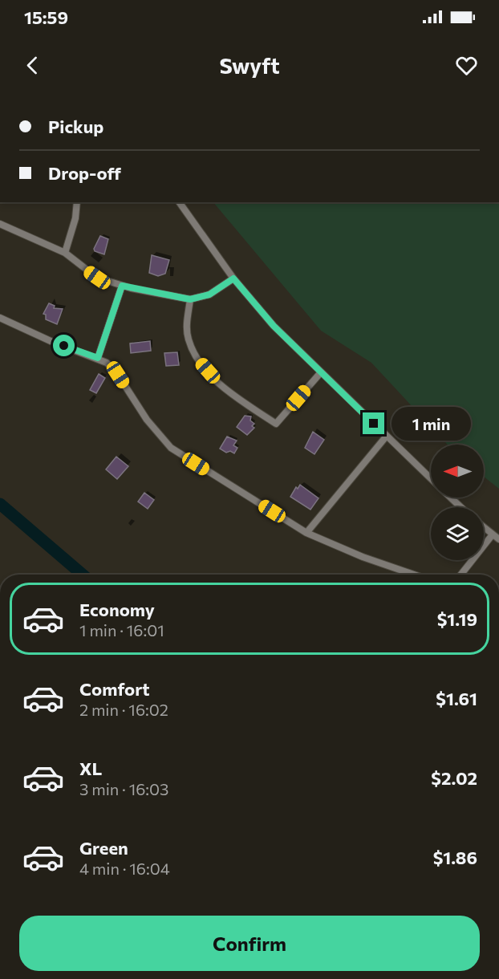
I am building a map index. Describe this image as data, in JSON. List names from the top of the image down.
{
  "north": "left",
  "page": {
    "status": "15:59",
    "header": "Swyft",
    "banner": ["Pickup", "Drop-off"],
    "bubble": "1 min",
    "list": [
      {
        "name": "Economy",
        "note": "1 min · 16:01",
        "value": "$1.19"
      },
      {
        "name": "Comfort",
        "note": "2 min · 16:02",
        "value": "$1.61"
      },
      {
        "name": "XL",
        "note": "3 min · 16:03",
        "value": "$2.02"
      },
      {
        "name": "Green",
        "note": "4 min · 16:04",
        "value": "$1.86"
      }
    ],
    "buttons": "Confirm"
  }
}
